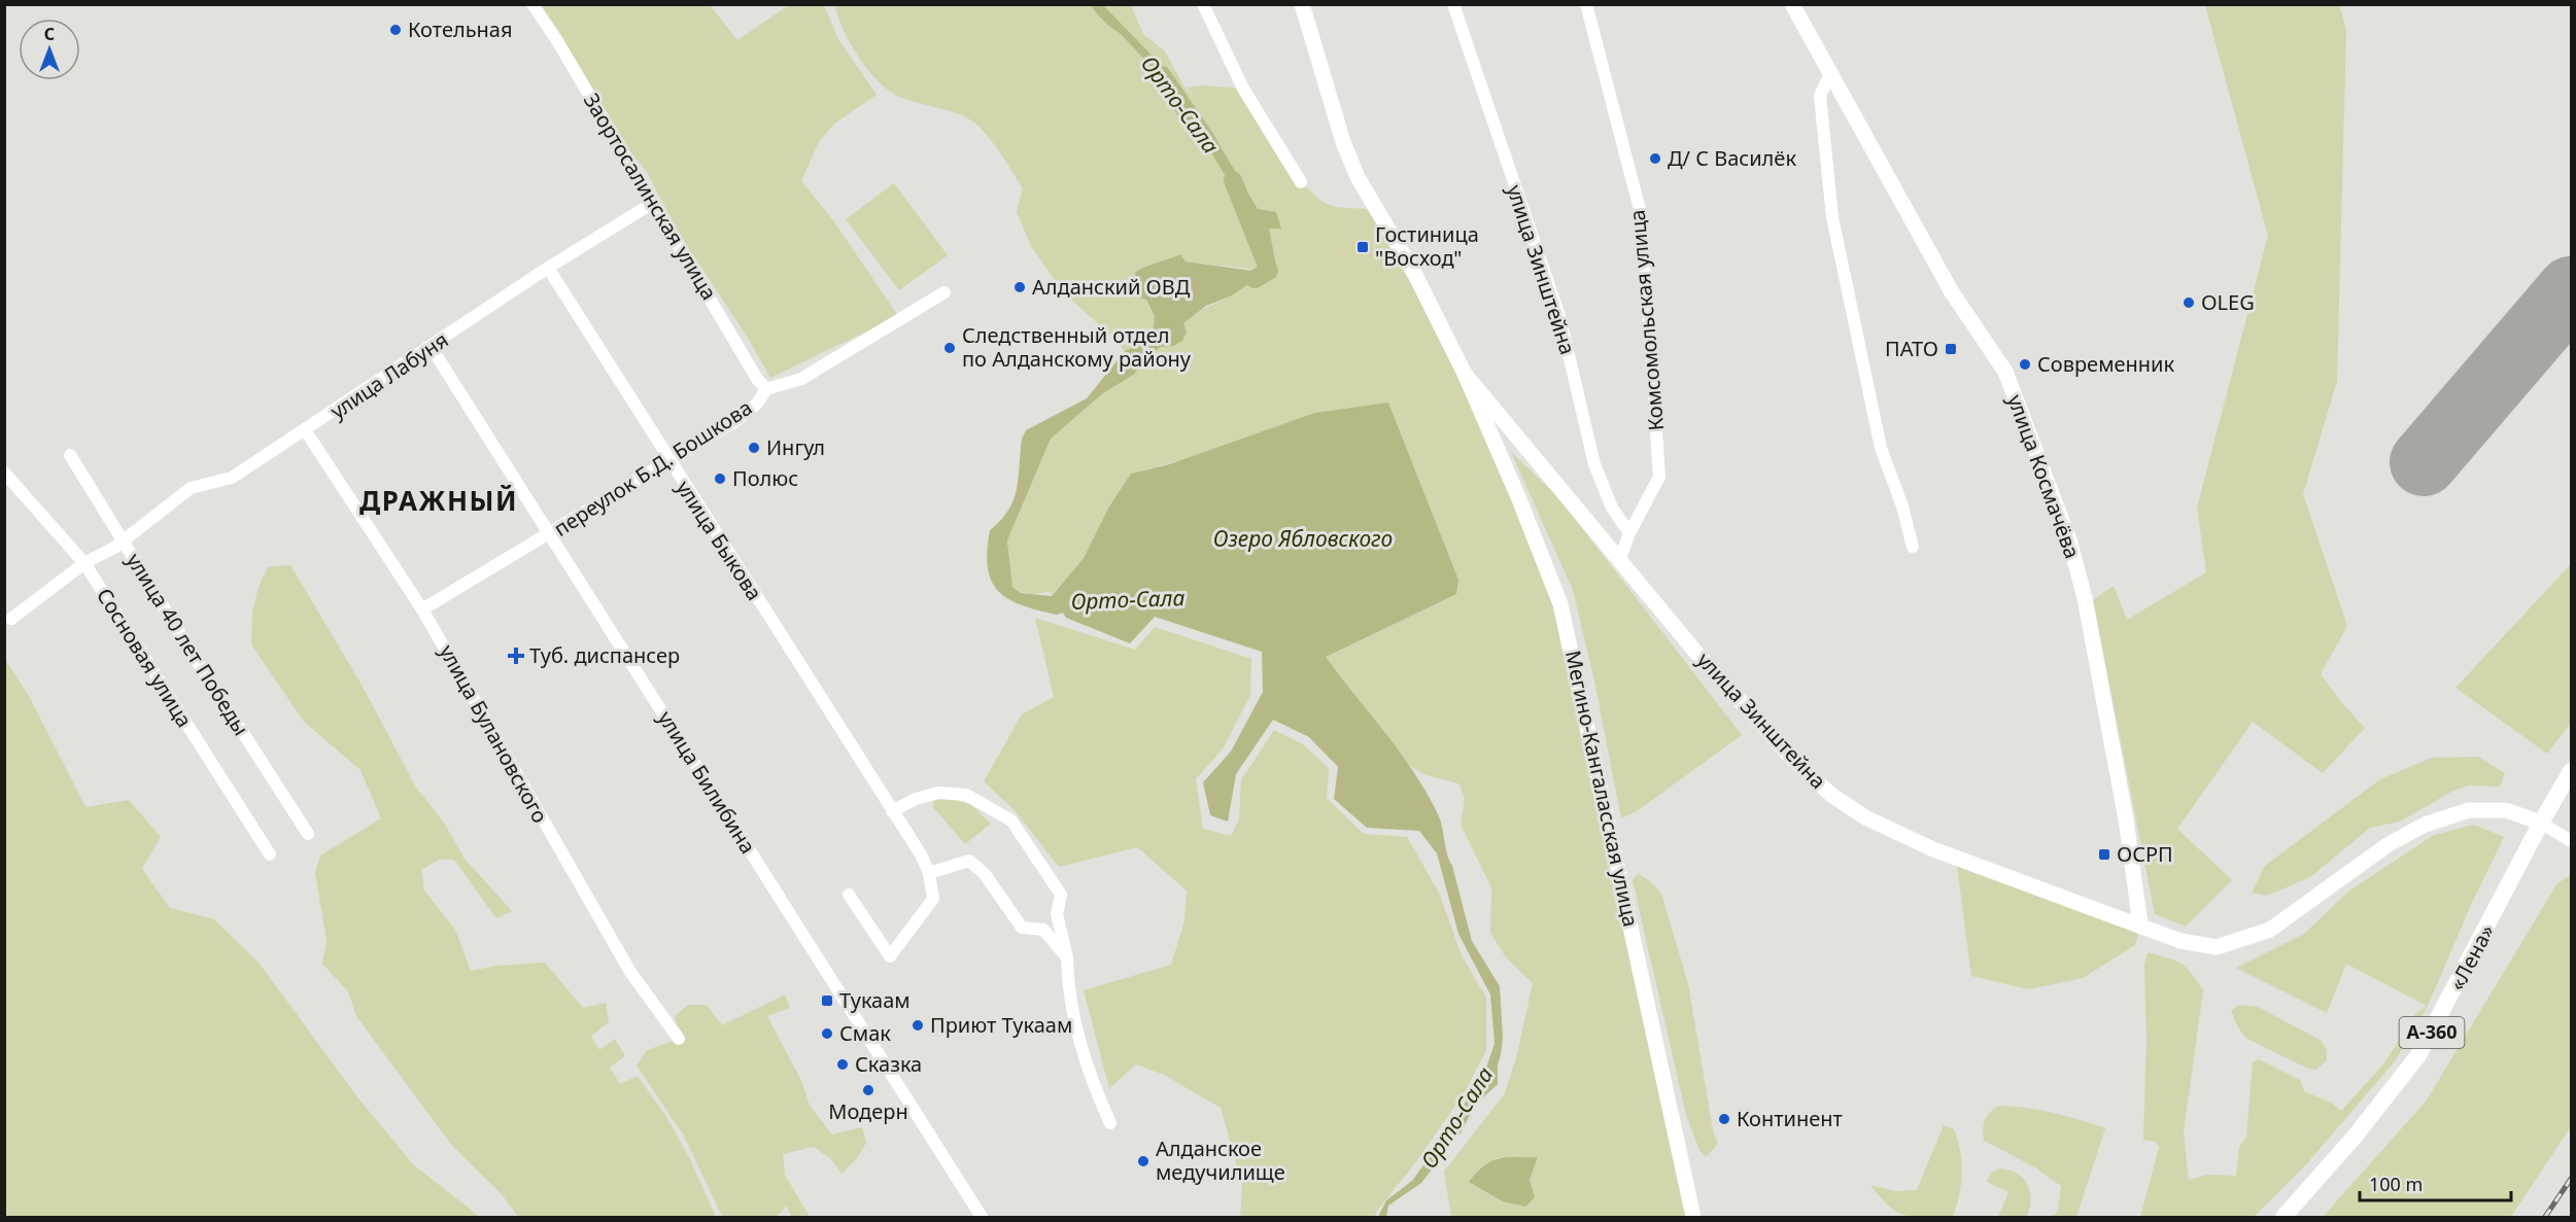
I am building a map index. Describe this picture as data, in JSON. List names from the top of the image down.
{
  "streets": {
    "highway": ["«Лена»", "А-360"],
    "main road": ["улица Зинштейна", "улица Космачёва", "Мегино-Кангаласская улица"],
    "street": [
      "Заортосалинская улица",
      "Комсомольская улица",
      "улица Лабуня",
      "переулок Б.Д. Бошкова",
      "улица Быкова",
      "улица 40 лет Победы",
      "Сосновая улица",
      "улица Булановского",
      "улица Билибина"
    ]
  },
  "crossings": [
    ["Заортосалинская улица", "улица Лабуня"],
    ["Заортосалинская улица", "переулок Б.Д. Бошкова"],
    ["улица Зинштейна", "Комсомольская улица"],
    ["улица Зинштейна", "улица Космачёва"],
    ["улица Зинштейна", "Мегино-Кангаласская улица"],
    ["улица Зинштейна", "«Лена»"],
    ["Комсомольская улица", "Мегино-Кангаласская улица"],
    ["улица Лабуня", "улица Быкова"],
    ["улица Лабуня", "улица 40 лет Победы"],
    ["улица Лабуня", "Сосновая улица"],
    ["улица Лабуня", "улица Булановского"],
    ["улица Лабуня", "улица Билибина"],
    ["переулок Б.Д. Бошкова", "улица Быкова"],
    ["переулок Б.Д. Бошкова", "улица Булановского"],
    ["переулок Б.Д. Бошкова", "улица Билибина"]
  ],
  "districts": ["ДРАЖНЫЙ"],
  "water": ["Орто-Сала", "Озеро Ябловского"],
  "places": {
    "other": [
      "Котельная",
      "Д/ С Василёк",
      "Алданский ОВД",
      "OLEG",
      "Следственный отдел по Алданскому району",
      "Современник",
      "Ингул",
      "Полюс",
      "Приют Тукаам",
      "Смак",
      "Сказка",
      "Модерн",
      "Континент",
      "Алданское медучилище"
    ],
    "transit": [
      "Гостиница \"Восход\"",
      "ПАТО",
      "ОСРП",
      "Тукаам"
    ],
    "health": ["Туб. диспансер"]
  },
  "scale_bar": "100 m",
  "north": "top"
}
